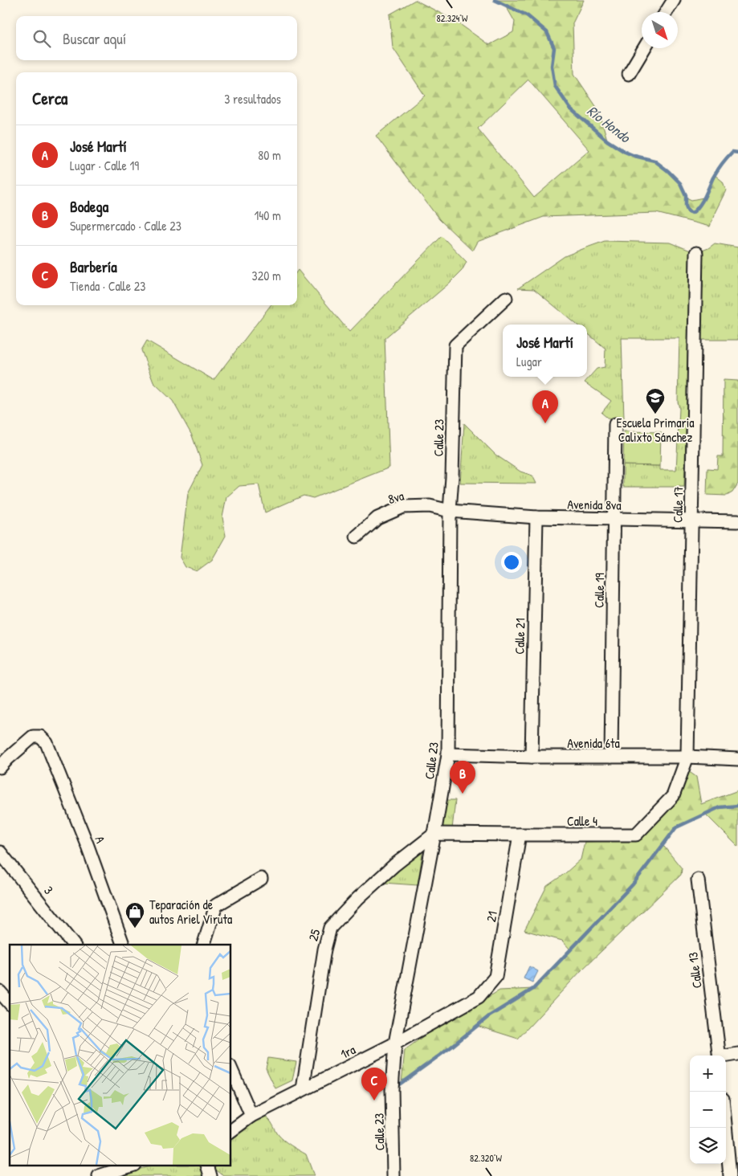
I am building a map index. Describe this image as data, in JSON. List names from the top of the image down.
{
  "streets": {
    "street": [
      "Calle 23",
      "8va",
      "Avenida 8va",
      "Calle 17",
      "Calle 19",
      "Calle 21",
      "Avenida 6ta",
      "Calle 4",
      "A",
      "3",
      "21",
      "25",
      "Calle 13",
      "1ra"
    ]
  },
  "crossings": [
    ["Calle 23", "8va"],
    ["Calle 23", "Avenida 8va"],
    ["Calle 23", "Avenida 6ta"],
    ["Calle 23", "Calle 4"],
    ["Calle 23", "25"],
    ["Calle 23", "1ra"],
    ["8va", "Avenida 8va"],
    ["Avenida 8va", "Calle 17"],
    ["Avenida 8va", "Calle 19"],
    ["Avenida 8va", "Calle 21"],
    ["Calle 17", "Avenida 6ta"],
    ["Calle 17", "Calle 4"],
    ["Calle 19", "Avenida 6ta"],
    ["Calle 21", "Avenida 6ta"],
    ["Avenida 6ta", "Calle 4"],
    ["Calle 4", "21"],
    ["Calle 4", "25"],
    ["21", "1ra"],
    ["25", "1ra"]
  ],
  "water": ["Río Hondo"],
  "places": {
    "school or university": ["Escuela Primaria Calixto Sánchez"],
    "shop": ["Teparación de autos Ariel Viruta"]
  },
  "north": "bottom right",
  "page": {
    "search": "Buscar aquí",
    "heading": ["Cerca", "3 resultados"],
    "list": [
      {
        "mark": "A",
        "name": "José Martí",
        "note": "Lugar · Calle 19",
        "value": "80 m"
      },
      {
        "mark": "B",
        "name": "Bodega",
        "note": "Supermercado · Calle 23",
        "value": "140 m"
      },
      {
        "mark": "C",
        "name": "Barbería",
        "note": "Tienda · Calle 23",
        "value": "320 m"
      }
    ],
    "popup": ["José Martí", "Lugar"],
    "pins": ["A", "B", "C"],
    "map_buttons": ["+", "−"]
  },
  "coordinates": ["82.324°W", "82.320°W"]
}
